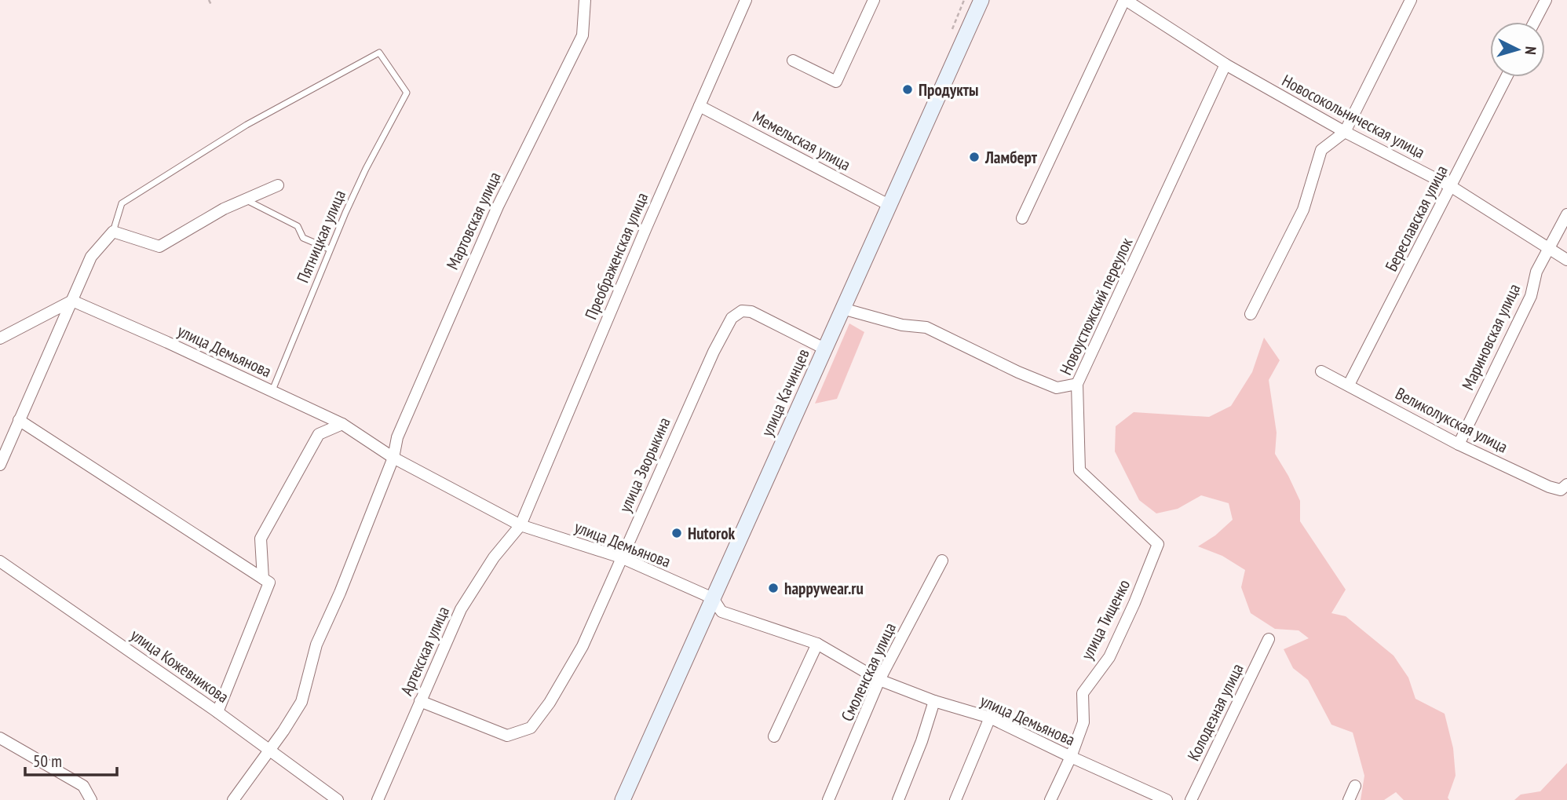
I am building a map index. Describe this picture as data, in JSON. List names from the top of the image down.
{
  "streets": {
    "main road": ["улица Качинцев"],
    "street": [
      "Новосокольническая улица",
      "Мемельская улица",
      "Береславская улица",
      "Мартовская улица",
      "Преображенская улица",
      "Новоустюжский переулок",
      "Мариновская улица",
      "улица Демьянова",
      "Великолукская улица",
      "улица Зворыкина",
      "улица Тищенко",
      "Артекская улица",
      "улица Кожевникова",
      "Смоленская улица",
      "Колодезная улица"
    ],
    "lane": ["Пятницкая улица"]
  },
  "crossings": [
    ["Новосокольническая улица", "Береславская улица"],
    ["Новосокольническая улица", "Новоустюжский переулок"],
    ["Новосокольническая улица", "Мариновская улица"],
    ["Мемельская улица", "Преображенская улица"],
    ["Мемельская улица", "улица Качинцев"],
    ["Береславская улица", "Великолукская улица"],
    ["Мартовская улица", "улица Демьянова"],
    ["Мартовская улица", "улица Кожевникова"],
    ["Пятницкая улица", "улица Демьянова"],
    ["Преображенская улица", "улица Демьянова"],
    ["Преображенская улица", "Артекская улица"],
    ["Новоустюжский переулок", "улица Тищенко"],
    ["Мариновская улица", "Великолукская улица"],
    ["улица Демьянова", "улица Качинцев"],
    ["улица Демьянова", "улица Зворыкина"],
    ["улица Демьянова", "улица Тищенко"],
    ["улица Демьянова", "Артекская улица"],
    ["улица Демьянова", "Смоленская улица"],
    ["улица Качинцев", "улица Зворыкина"],
    ["улица Зворыкина", "Артекская улица"]
  ],
  "places": [
    "Продукты",
    "Ламберт",
    "Hutorok",
    "happywear.ru"
  ],
  "scale_bar": "50 m",
  "north": "right"
}
